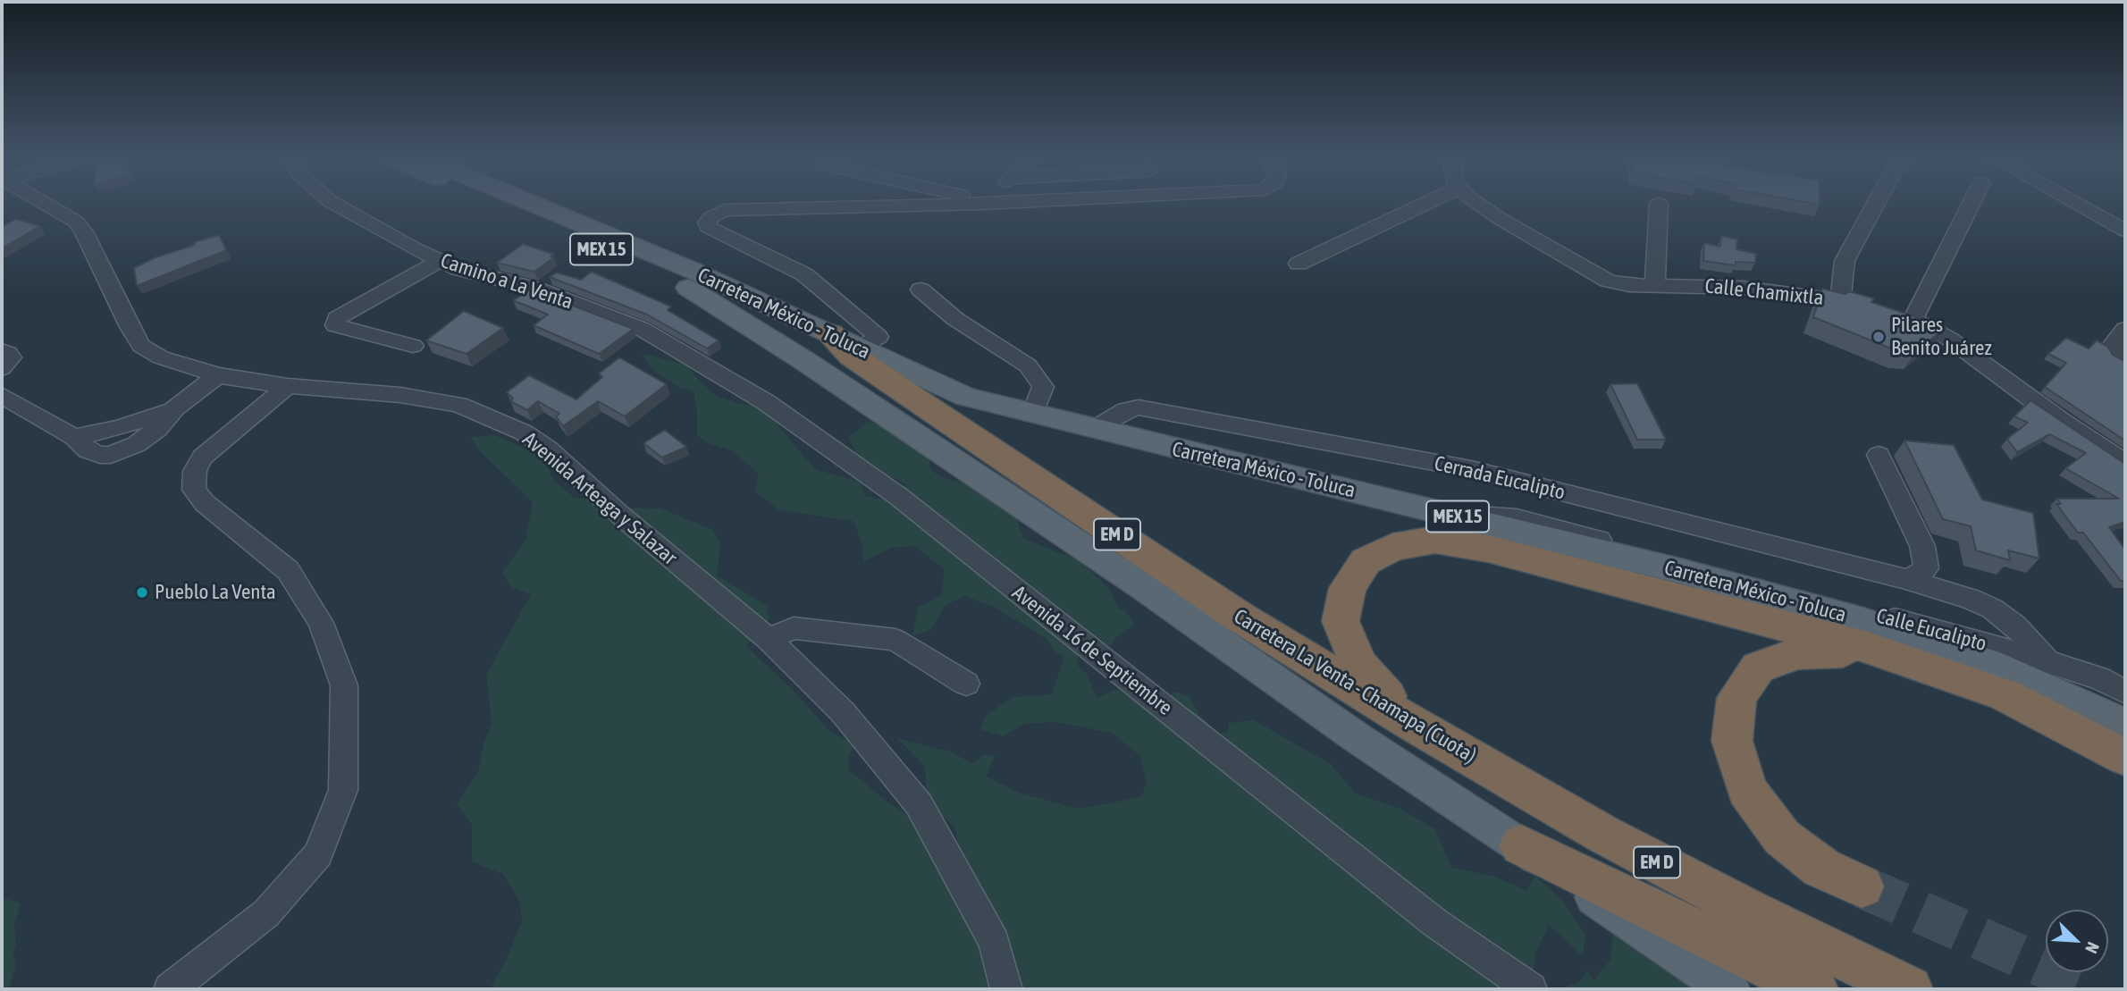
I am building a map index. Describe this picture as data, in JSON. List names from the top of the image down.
{
  "streets": {
    "highway": ["EM D", "Carretera La Venta - Chamapa (Cuota)"],
    "main road": ["MEX 15", "Carretera México - Toluca"],
    "street": [
      "Camino a La Venta",
      "Calle Chamixtla",
      "Cerrada Eucalipto",
      "Avenida Arteaga y Salazar",
      "Calle Eucalipto",
      "Avenida 16 de Septiembre"
    ]
  },
  "crossings": [
    ["Camino a La Venta", "Avenida 16 de Septiembre"],
    ["Carretera México - Toluca", "Cerrada Eucalipto"],
    ["Carretera México - Toluca", "EM D"],
    ["Carretera México - Toluca", "Calle Eucalipto"],
    ["Carretera México - Toluca", "Carretera La Venta - Chamapa (Cuota)"],
    ["Cerrada Eucalipto", "Calle Eucalipto"]
  ],
  "places": ["Pilares Benito Juárez", "Pueblo La Venta"],
  "north": "bottom right"
}
